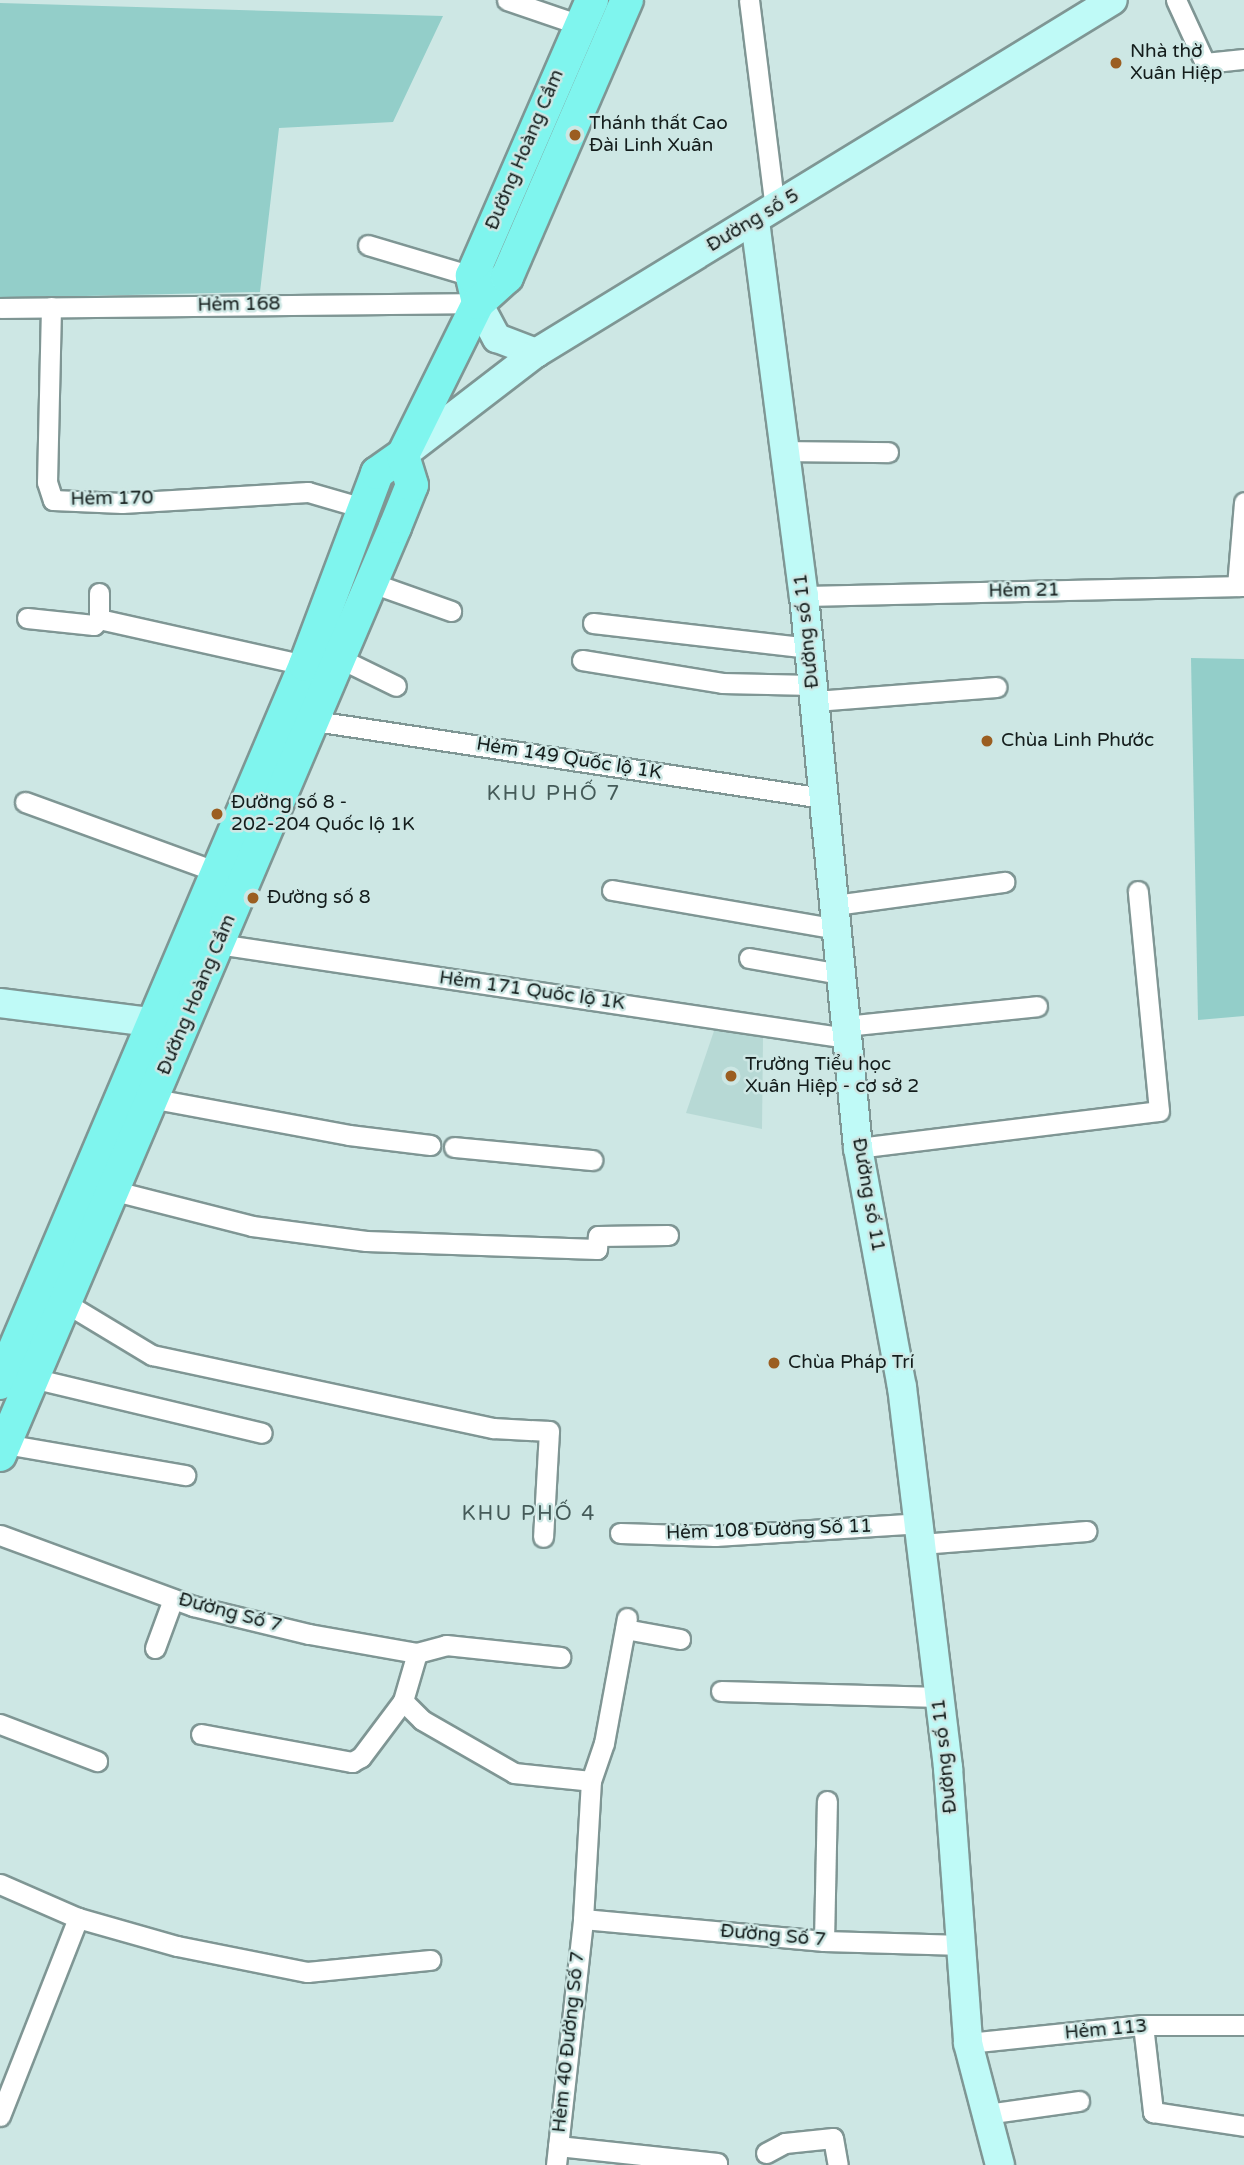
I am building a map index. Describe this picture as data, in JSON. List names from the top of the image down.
{
  "streets": {
    "main road": ["Đường Hoàng Cầm", "Đường số 5", "Đường số 11"],
    "street": [
      "Hẻm 168",
      "Hẻm 170",
      "Hẻm 21",
      "Hẻm 149 Quốc lộ 1K",
      "Hẻm 171 Quốc lộ 1K",
      "Hẻm 108 Đường Số 11",
      "Đường Số 7",
      "Hẻm 113",
      "Hẻm 40 Đường Số 7"
    ]
  },
  "crossings": [
    ["Đường Hoàng Cầm", "Đường số 5"],
    ["Đường Hoàng Cầm", "Hẻm 168"],
    ["Đường Hoàng Cầm", "Hẻm 170"],
    ["Đường Hoàng Cầm", "Hẻm 149 Quốc lộ 1K"],
    ["Đường Hoàng Cầm", "Hẻm 171 Quốc lộ 1K"],
    ["Đường số 5", "Đường số 11"],
    ["Hẻm 168", "Hẻm 170"],
    ["Hẻm 21", "Đường số 11"],
    ["Đường số 11", "Hẻm 149 Quốc lộ 1K"],
    ["Đường số 11", "Hẻm 171 Quốc lộ 1K"],
    ["Đường số 11", "Hẻm 108 Đường Số 11"],
    ["Đường số 11", "Đường Số 7"],
    ["Đường số 11", "Hẻm 113"],
    ["Đường Số 7", "Hẻm 40 Đường Số 7"]
  ],
  "districts": ["KHU PHỐ 7", "KHU PHỐ 4"],
  "places": [
    "Nhà thờ Xuân Hiệp",
    "Thánh thất Cao Đài Linh Xuân",
    "Chùa Linh Phước",
    "Đường số 8 - 202-204 Quốc lộ 1K",
    "Đường số 8",
    "Trường Tiểu học Xuân Hiệp - cơ sở 2",
    "Chùa Pháp Trí"
  ]
}
